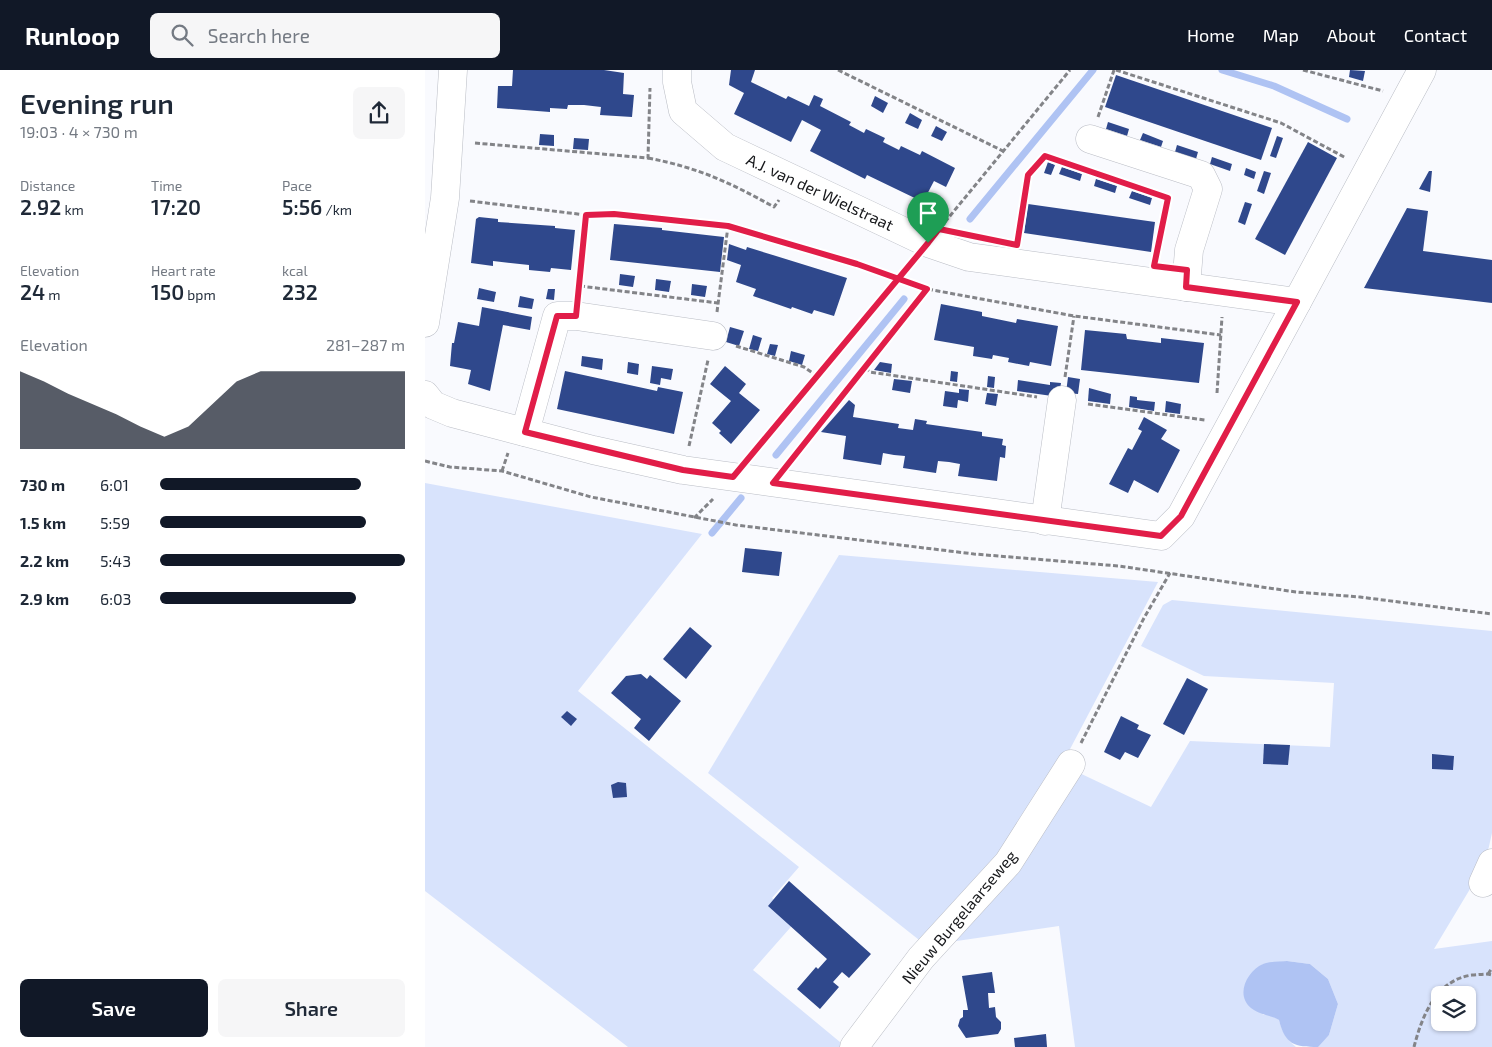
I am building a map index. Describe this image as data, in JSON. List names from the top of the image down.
{
  "streets": {
    "street": ["A.J. van der Wielstraat", "Nieuw Burgelaarseweg"]
  },
  "page": {
    "header": "Runloop",
    "search": "Search here",
    "nav": [
      "Home",
      "Map",
      "About",
      "Contact"
    ],
    "heading": ["Evening run", "19:03 · 4 × 730 m"],
    "stats": [
      ["Distance", "2.92 km"],
      ["Time", "17:20"],
      ["Pace", "5:56 /km"],
      ["Elevation", "24 m"],
      ["Heart rate", "150 bpm"],
      ["kcal", "232"]
    ],
    "chart": ["Elevation", "281–287 m"],
    "list": [
      {
        "name": "730 m",
        "note": "6:01"
      },
      {
        "name": "1.5 km",
        "note": "5:59"
      },
      {
        "name": "2.2 km",
        "note": "5:43"
      },
      {
        "name": "2.9 km",
        "note": "6:03"
      }
    ],
    "buttons": ["Save", "Share"]
  }
}
